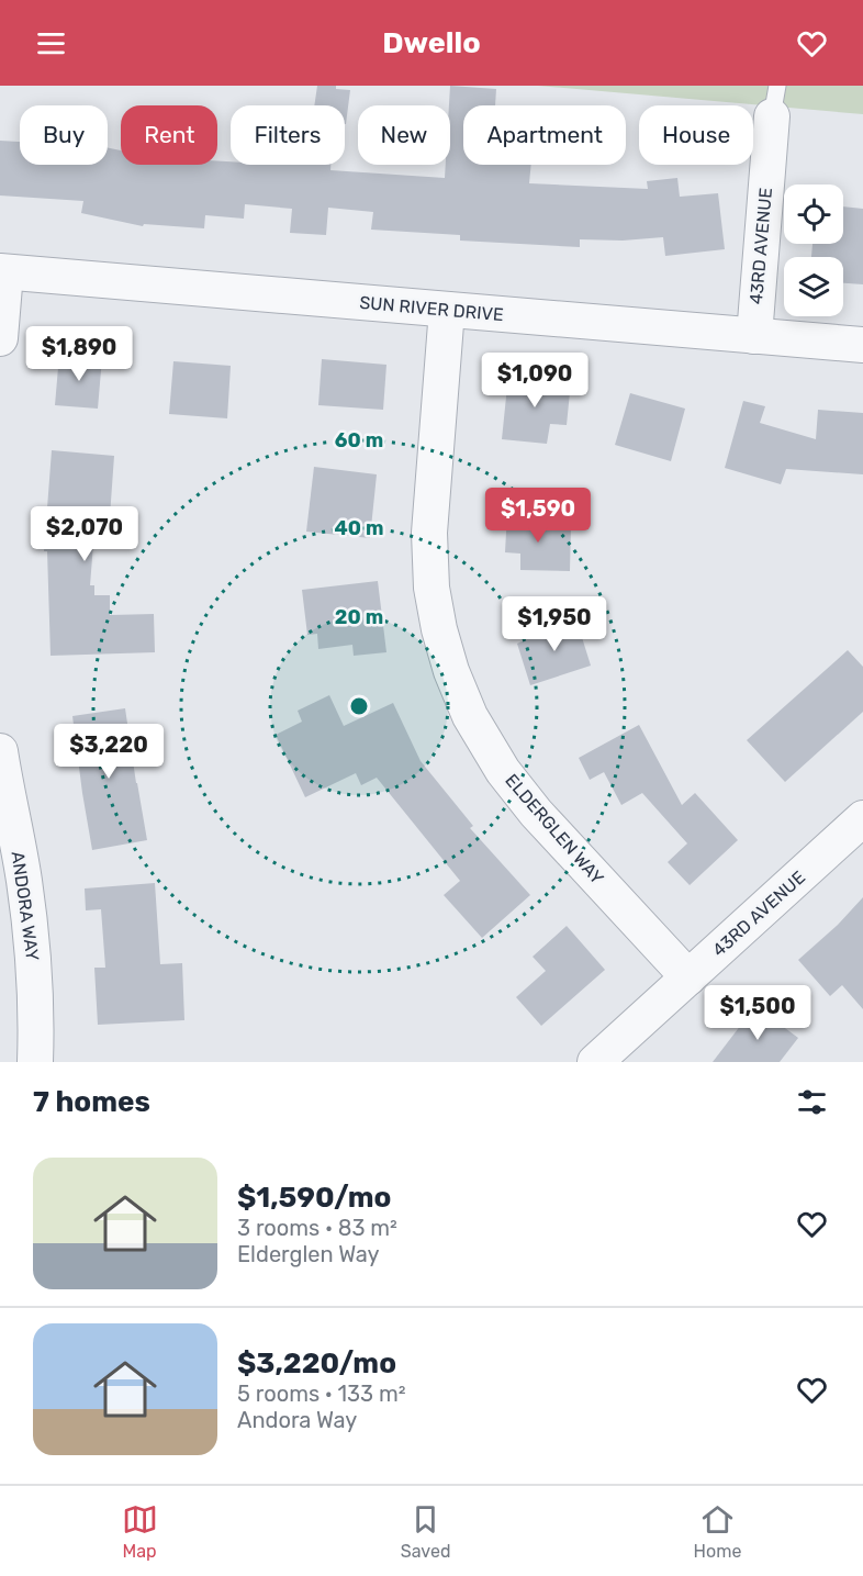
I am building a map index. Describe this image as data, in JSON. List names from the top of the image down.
{
  "streets": {
    "street": [
      "43RD AVENUE",
      "SUN RIVER DRIVE",
      "ELDERGLEN WAY",
      "ANDORA WAY"
    ]
  },
  "crossings": [
    ["43RD AVENUE", "SUN RIVER DRIVE"],
    ["43RD AVENUE", "ELDERGLEN WAY"],
    ["SUN RIVER DRIVE", "ELDERGLEN WAY"]
  ],
  "page": {
    "header": "Dwello",
    "chip": [
      "Buy",
      "Rent",
      "Filters",
      "New",
      "Apartment",
      "House"
    ],
    "price": [
      "$1,890",
      "$1,090",
      "$1,590",
      "$2,070",
      "$1,950",
      "$3,220",
      "$1,500"
    ],
    "heading": "7 homes",
    "list": [
      {
        "name": "$1,590/mo",
        "note": "3 rooms · 83 m² · Elderglen Way"
      },
      {
        "name": "$3,220/mo",
        "note": "5 rooms · 133 m² · Andora Way"
      }
    ],
    "tabs": ["Map", "Saved", "Home"]
  },
  "rings": ["60 m", "40 m", "20 m"]
}
